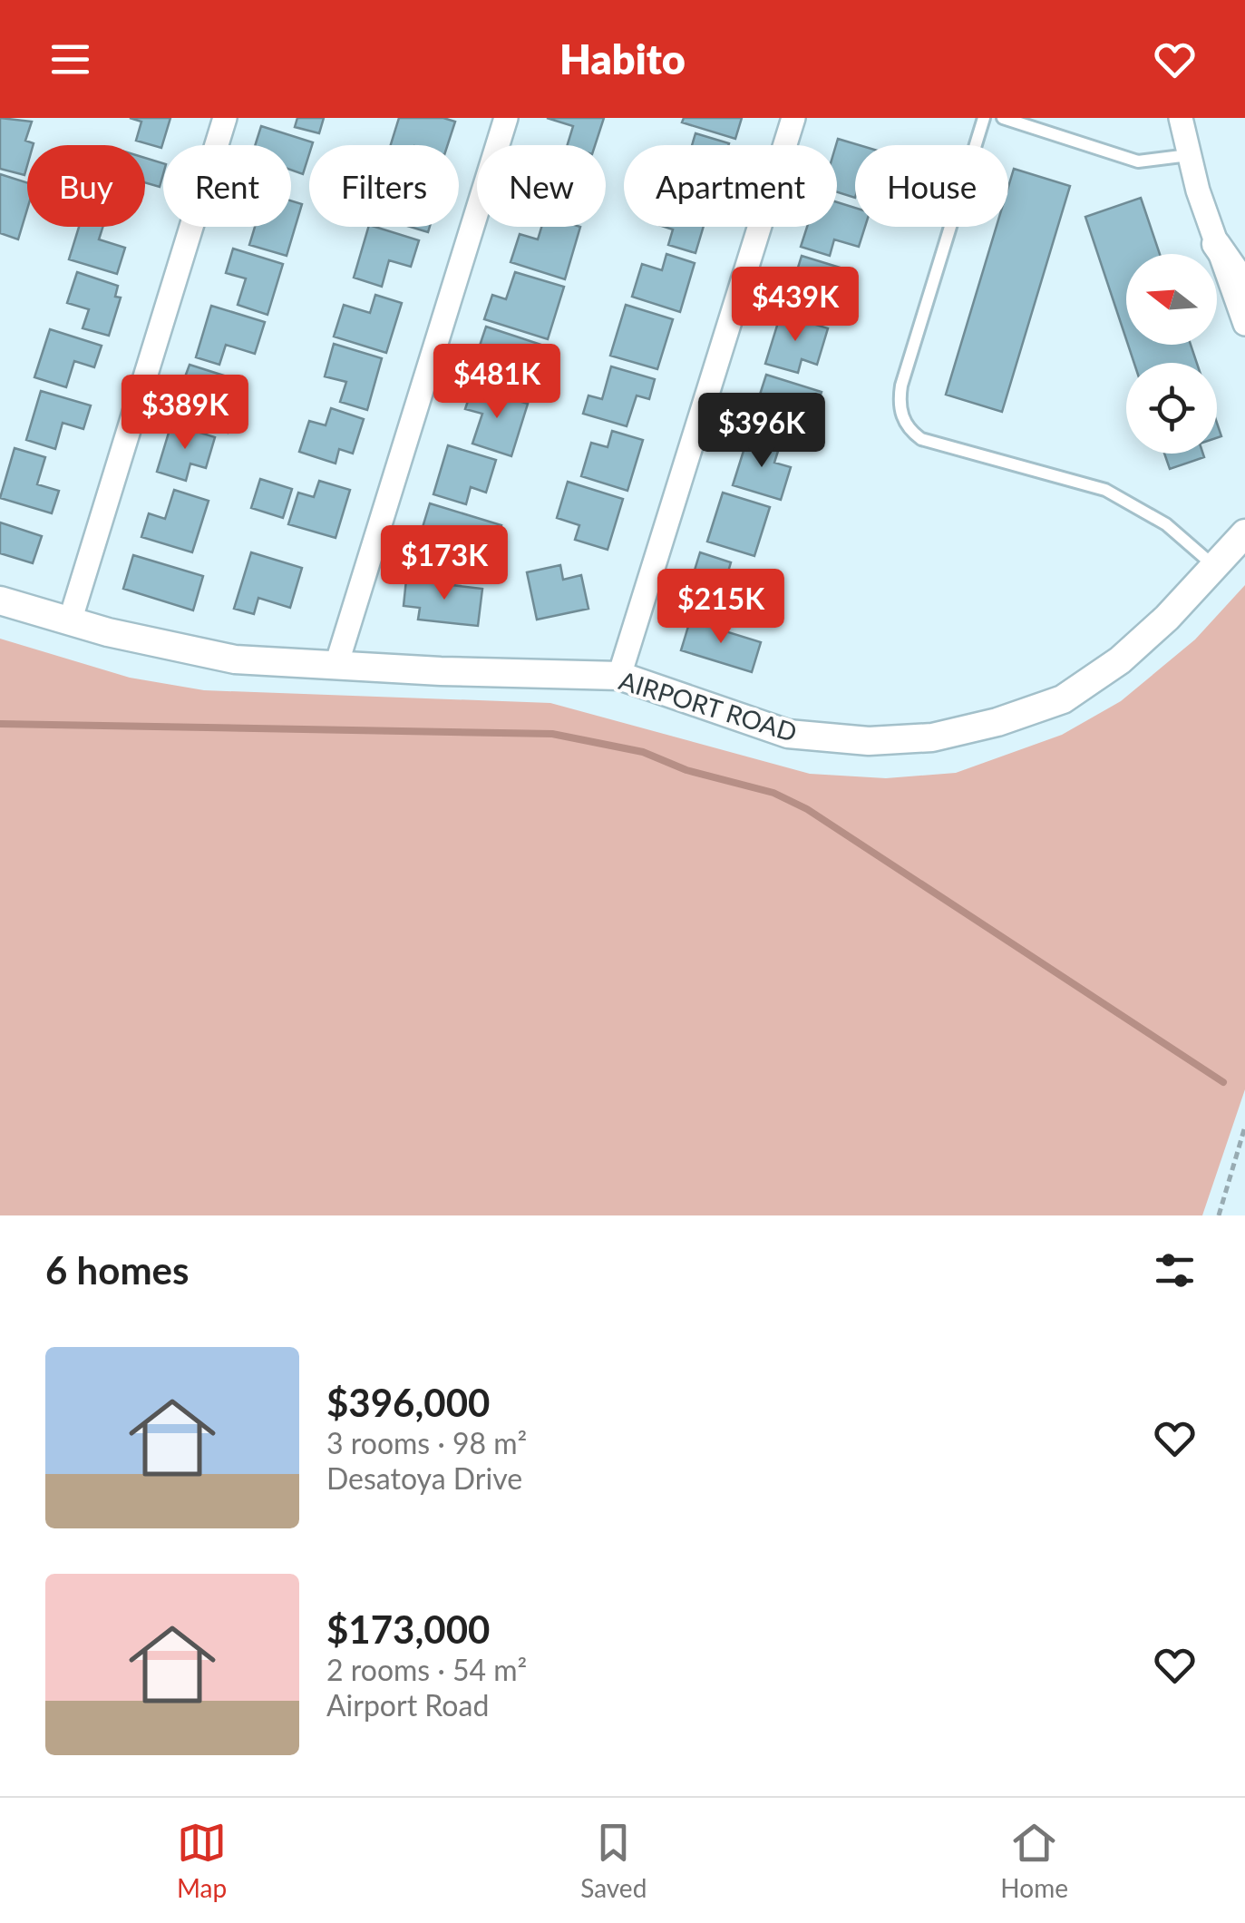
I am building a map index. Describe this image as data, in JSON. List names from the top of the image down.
{
  "streets": {
    "street": ["AIRPORT ROAD"]
  },
  "north": "left",
  "page": {
    "header": "Habito",
    "chip": [
      "Buy",
      "Rent",
      "Filters",
      "New",
      "Apartment",
      "House"
    ],
    "price": [
      "$439K",
      "$481K",
      "$389K",
      "$396K",
      "$173K",
      "$215K"
    ],
    "heading": "6 homes",
    "list": [
      {
        "name": "$396,000",
        "note": "3 rooms · 98 m² · Desatoya Drive"
      },
      {
        "name": "$173,000",
        "note": "2 rooms · 54 m² · Airport Road"
      }
    ],
    "tabs": ["Map", "Saved", "Home"]
  }
}
